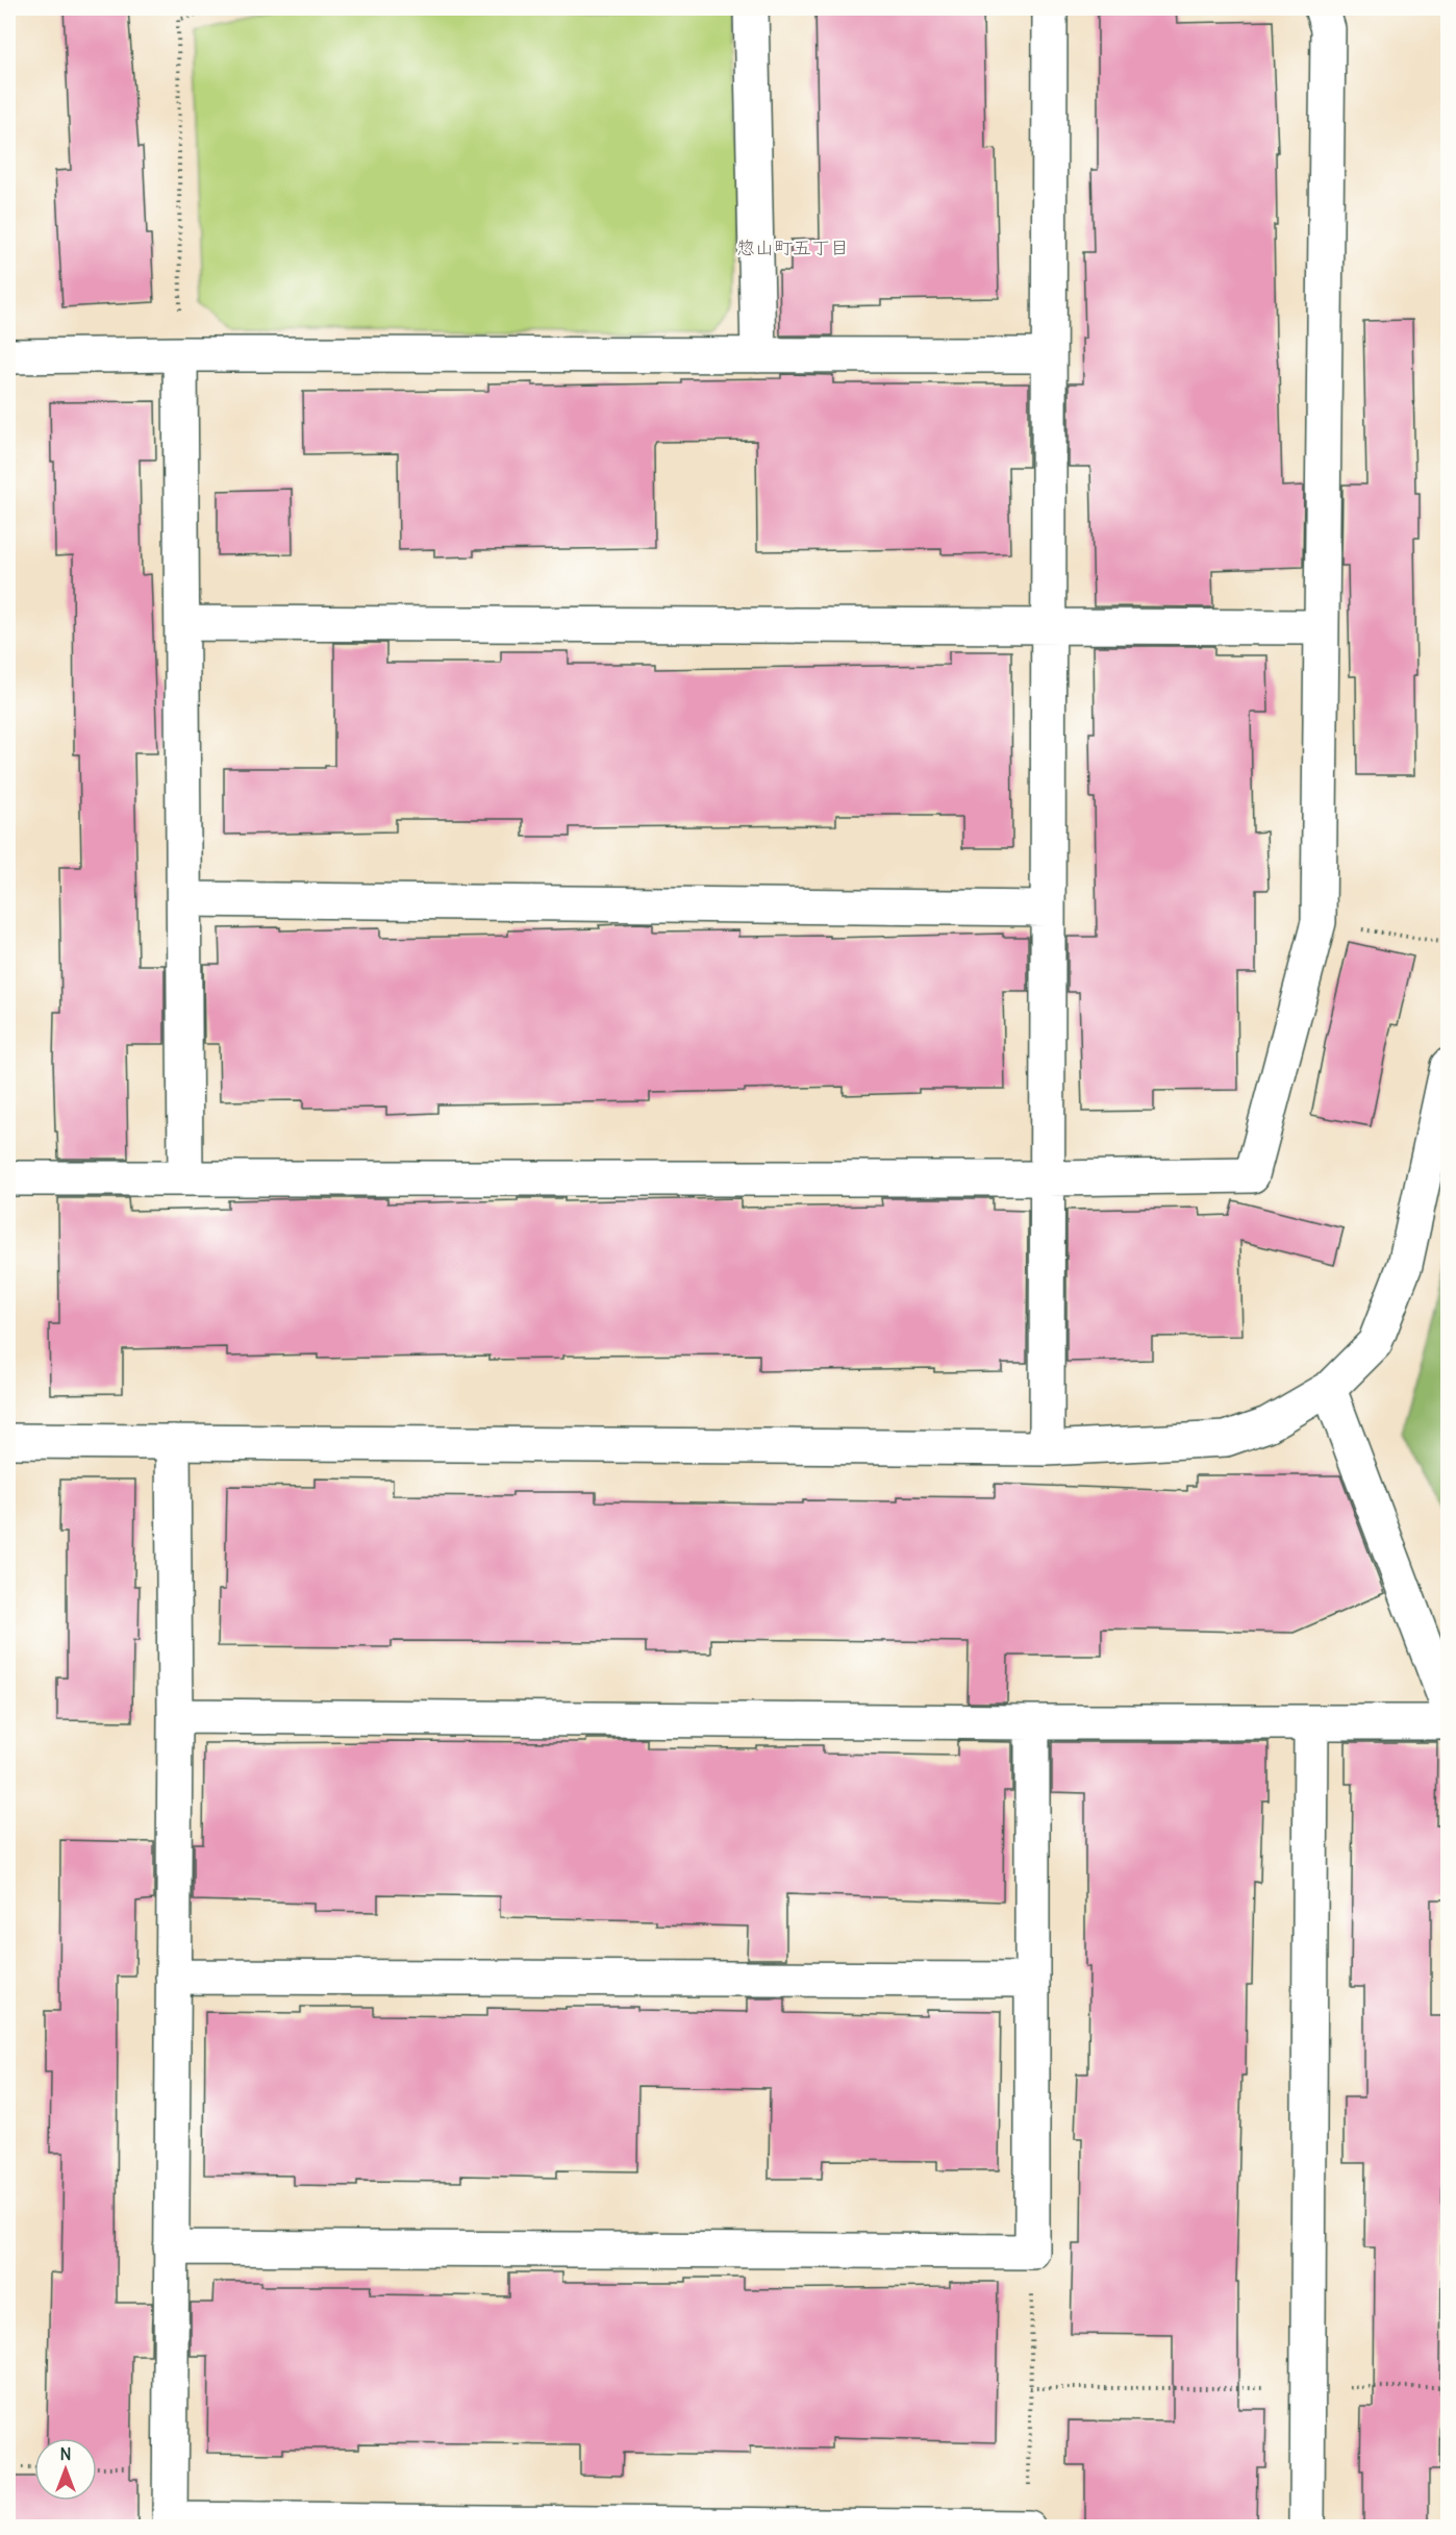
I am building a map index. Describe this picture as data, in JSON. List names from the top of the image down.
{
  "districts": ["惣山町五丁目"],
  "north": "top"
}
